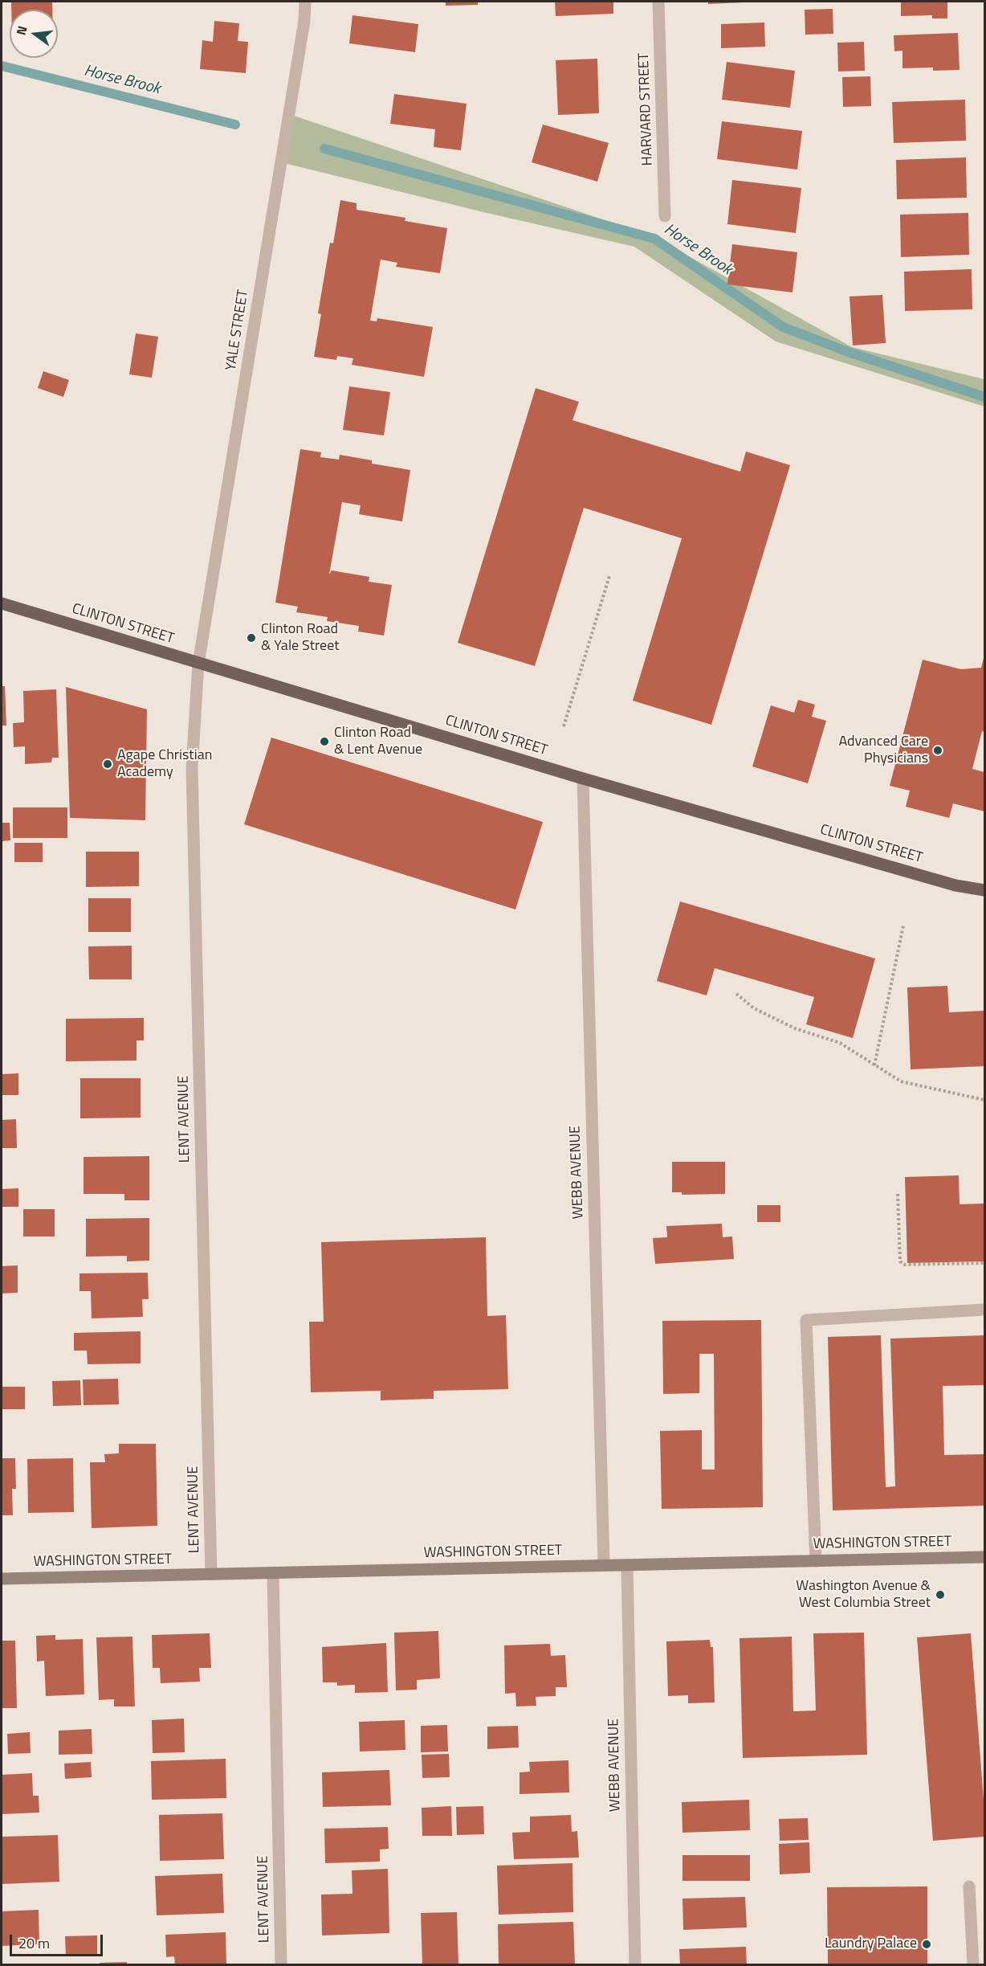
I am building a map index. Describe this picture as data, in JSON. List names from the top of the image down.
{
  "streets": {
    "main road": ["CLINTON STREET", "WASHINGTON STREET"],
    "street": [
      "HARVARD STREET",
      "YALE STREET",
      "LENT AVENUE",
      "WEBB AVENUE"
    ]
  },
  "crossings": [
    ["YALE STREET", "CLINTON STREET"],
    ["YALE STREET", "LENT AVENUE"],
    ["CLINTON STREET", "LENT AVENUE"],
    ["CLINTON STREET", "WEBB AVENUE"],
    ["LENT AVENUE", "WASHINGTON STREET"],
    ["WEBB AVENUE", "WASHINGTON STREET"]
  ],
  "water": ["Horse Brook"],
  "places": [
    "Clinton Road & Yale Street",
    "Clinton Road & Lent Avenue",
    "Advanced Care Physicians",
    "Agape Christian Academy",
    "Washington Avenue & West Columbia Street",
    "Laundry Palace"
  ],
  "scale_bar": "20 m",
  "north": "left"
}
